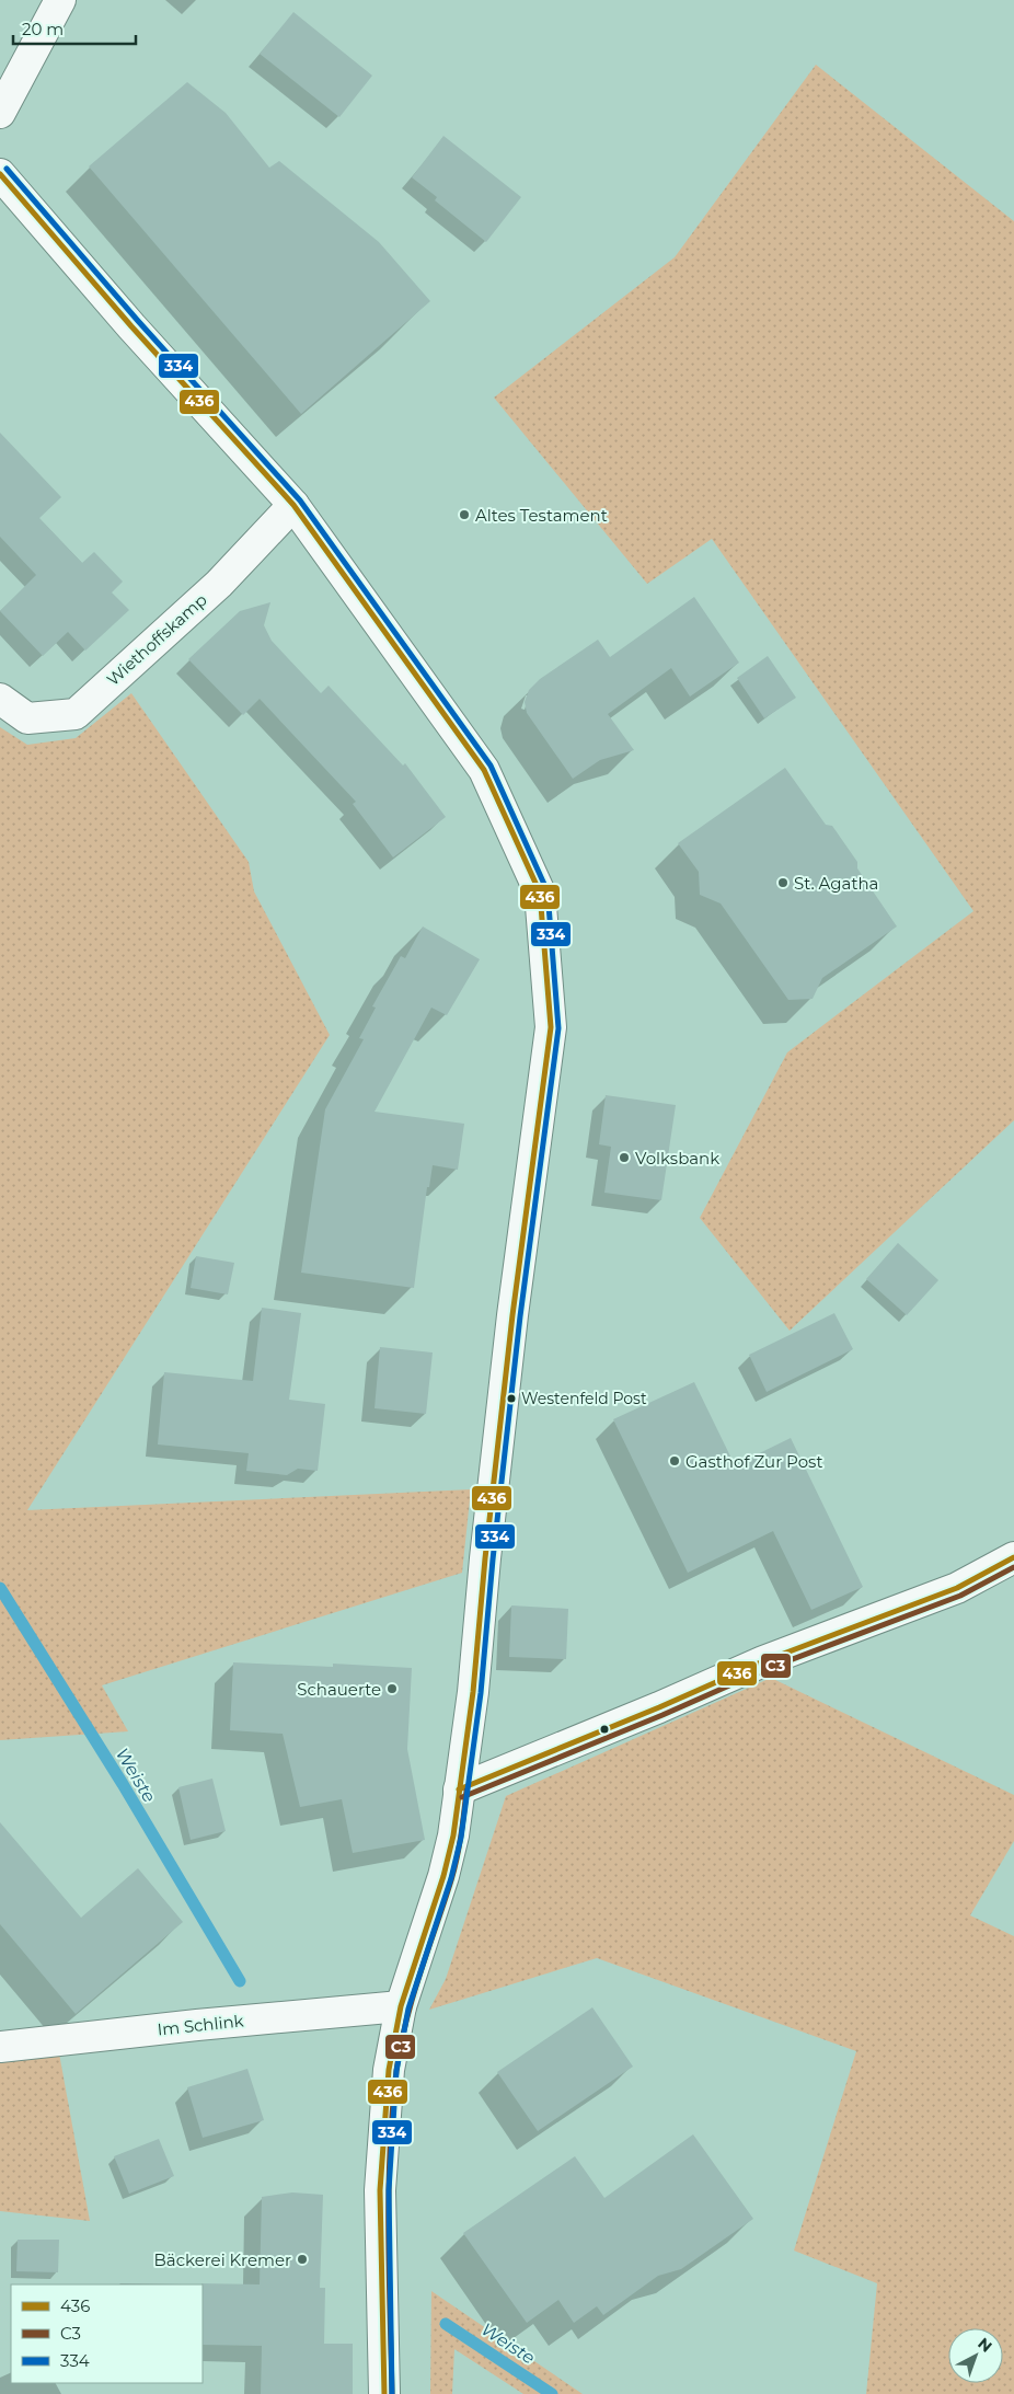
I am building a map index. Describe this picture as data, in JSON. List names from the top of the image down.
{
  "streets": {
    "main road": ["Wiethoffskamp", "Im Schlink"]
  },
  "water": ["Weiste"],
  "places": [
    "Altes Testament",
    "St. Agatha",
    "Volksbank",
    "Westenfeld Post",
    "Gasthof Zur Post",
    "Schauerte",
    "Bäckerei Kremer"
  ],
  "lines": ["transit line 334", "transit line 436", "transit line C3"],
  "legend": ["436", "C3", "334"],
  "scale_bar": "20 m",
  "north": "top right"
}
